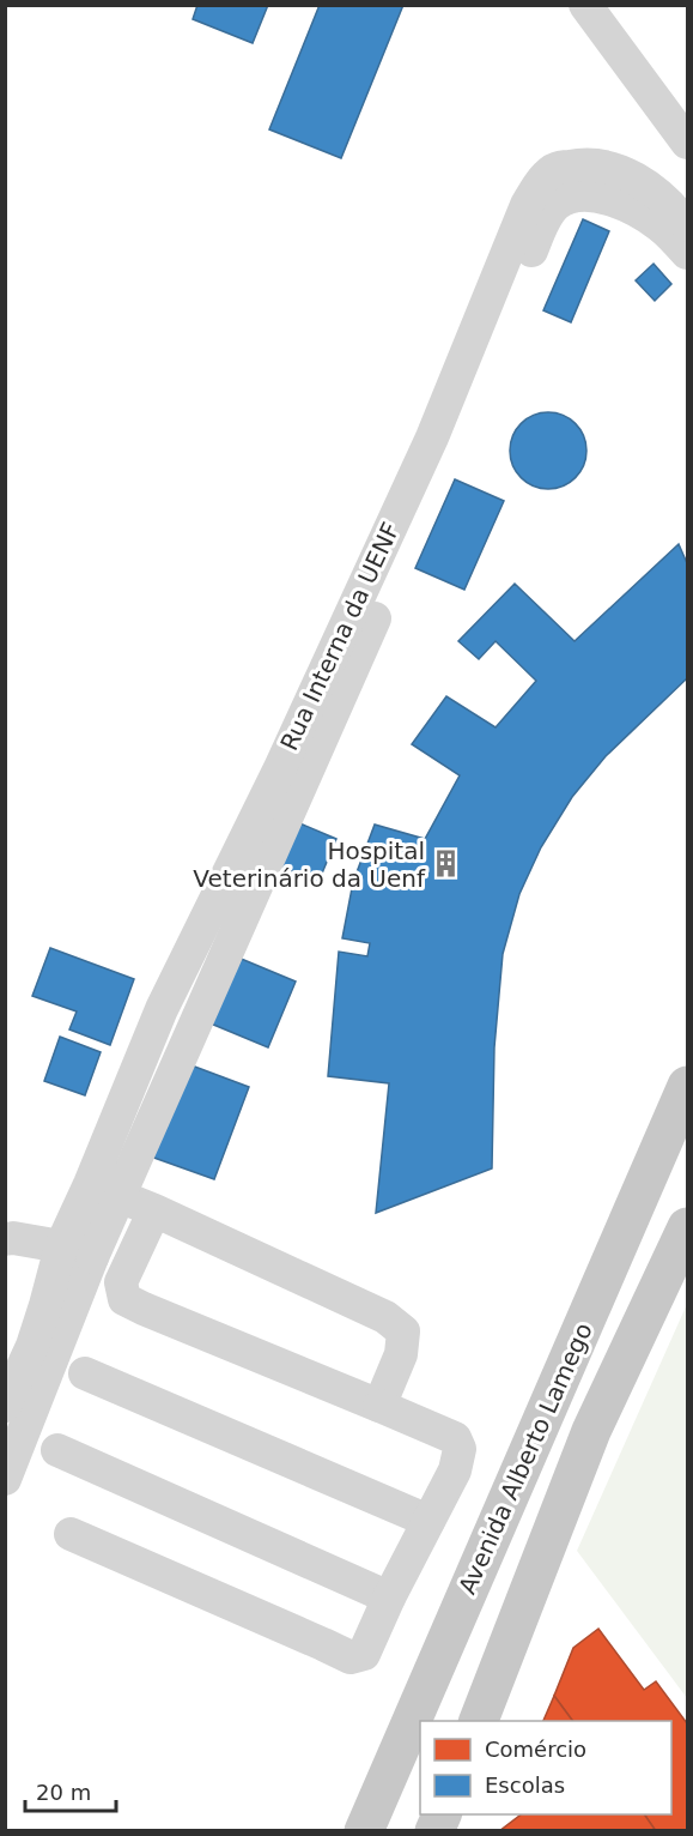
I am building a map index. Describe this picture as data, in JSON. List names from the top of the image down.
{
  "streets": {
    "main road": ["Avenida Alberto Lamego"],
    "street": ["Rua Interna da UENF"]
  },
  "places": {
    "building": ["Hospital Veterinário da Uenf"]
  },
  "legend": ["Comércio", "Escolas"],
  "scale_bar": "20 m"
}
